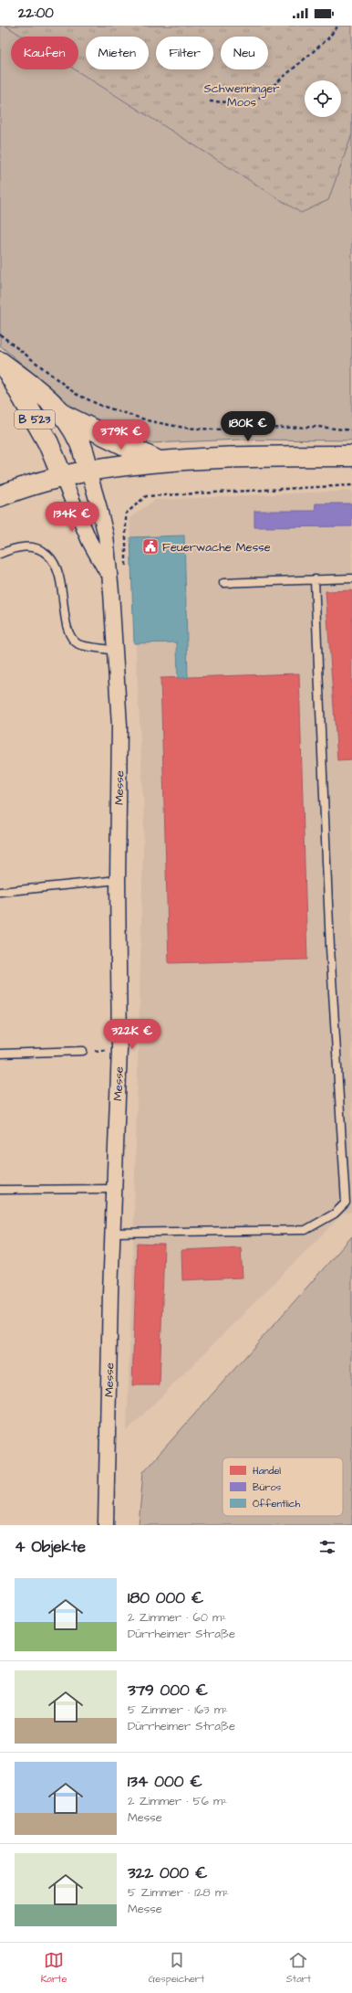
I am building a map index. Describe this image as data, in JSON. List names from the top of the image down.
{
  "streets": {
    "main road": ["B 523"],
    "street": ["Messe"]
  },
  "crossings": [
    ["B 523", "Messe"]
  ],
  "parks": ["Schwenninger Moos"],
  "places": {
    "public building": ["Feuerwache Messe"]
  },
  "legend": ["Handel", "Büros", "Öffentlich"],
  "page": {
    "status": "22:00",
    "chip": [
      "Kaufen",
      "Mieten",
      "Filter",
      "Neu"
    ],
    "price": [
      "180K €",
      "379K €",
      "134K €",
      "322K €"
    ],
    "heading": "4 Objekte",
    "list": [
      {
        "name": "180 000 €",
        "note": "2 Zimmer · 60 m² · Dürrheimer Straße"
      },
      {
        "name": "379 000 €",
        "note": "5 Zimmer · 163 m² · Dürrheimer Straße"
      },
      {
        "name": "134 000 €",
        "note": "2 Zimmer · 56 m² · Messe"
      },
      {
        "name": "322 000 €",
        "note": "5 Zimmer · 128 m² · Messe"
      }
    ],
    "tabs": ["Karte", "Gespeichert", "Start"]
  }
}
